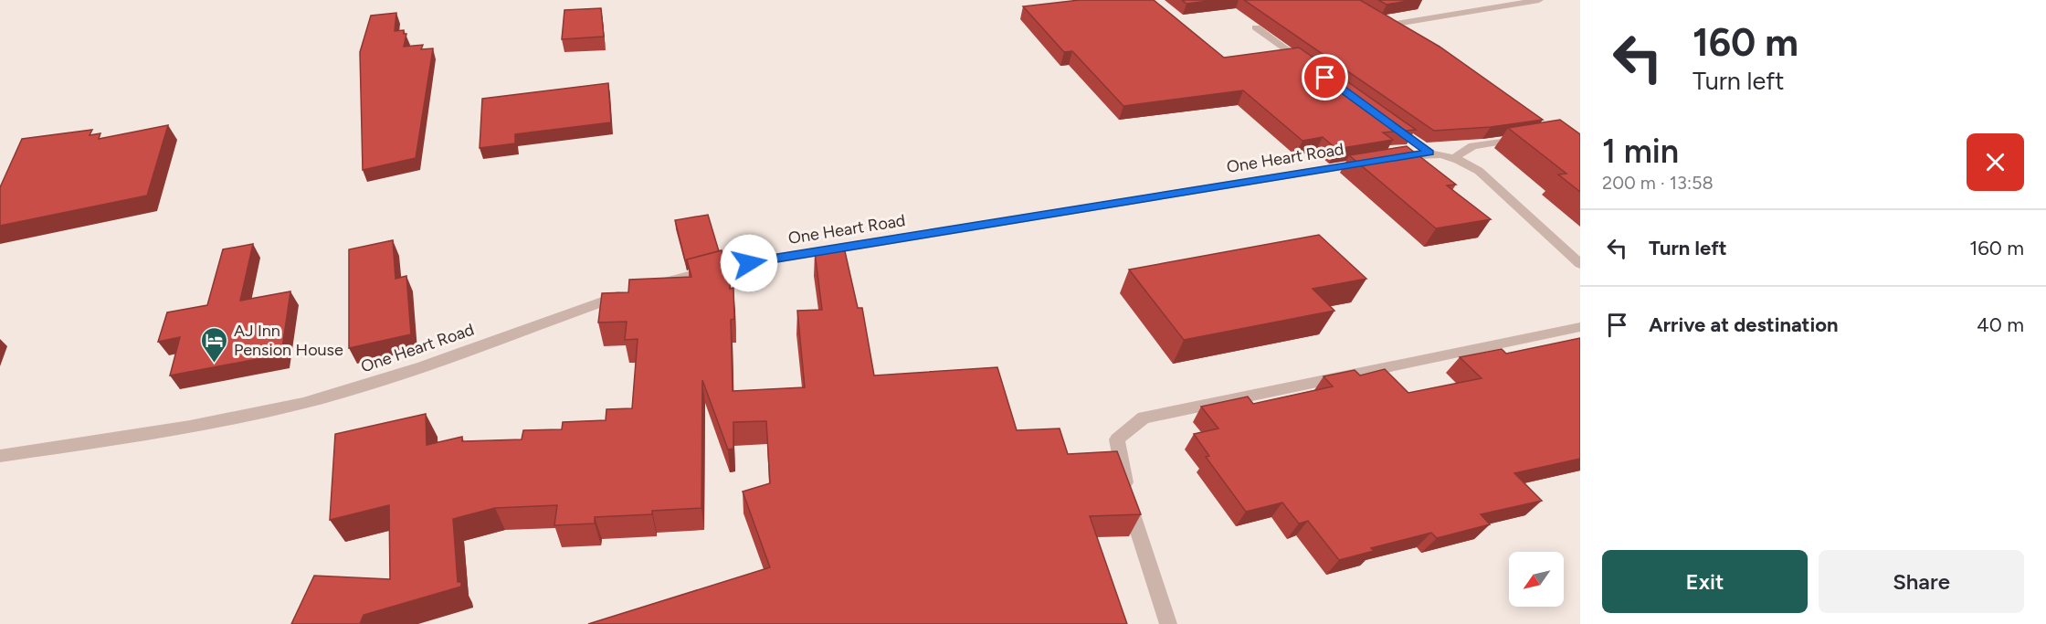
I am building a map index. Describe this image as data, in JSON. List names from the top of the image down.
{
  "streets": {
    "street": ["One Heart Road"]
  },
  "places": {
    "hotel": ["AJ Inn Pension House"]
  },
  "north": "bottom left",
  "page": {
    "turn": ["160 m", "Turn left"],
    "heading": ["1 min", "200 m · 13:58"],
    "list": [
      {
        "name": "Turn left",
        "value": "160 m"
      },
      {
        "name": "Arrive at destination",
        "value": "40 m"
      }
    ],
    "buttons": ["Exit", "Share"]
  }
}
